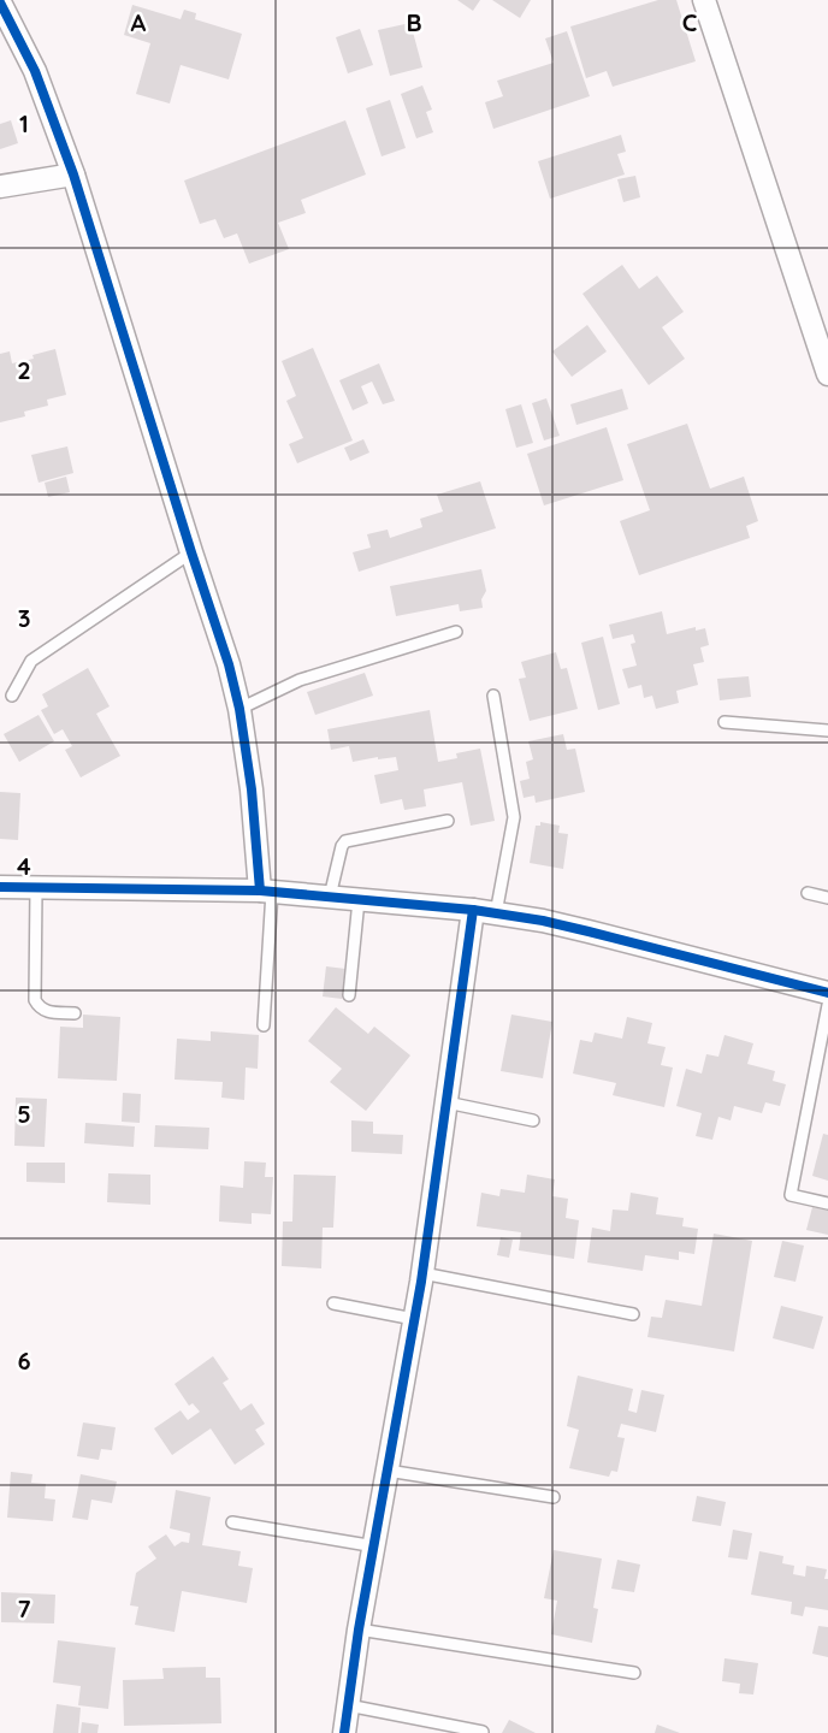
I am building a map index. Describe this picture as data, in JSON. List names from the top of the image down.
{
  "grid": {
    "columns": ["A", "B", "C"],
    "rows": [
      "1",
      "2",
      "3",
      "4",
      "5",
      "6",
      "7"
    ]
  }
}
